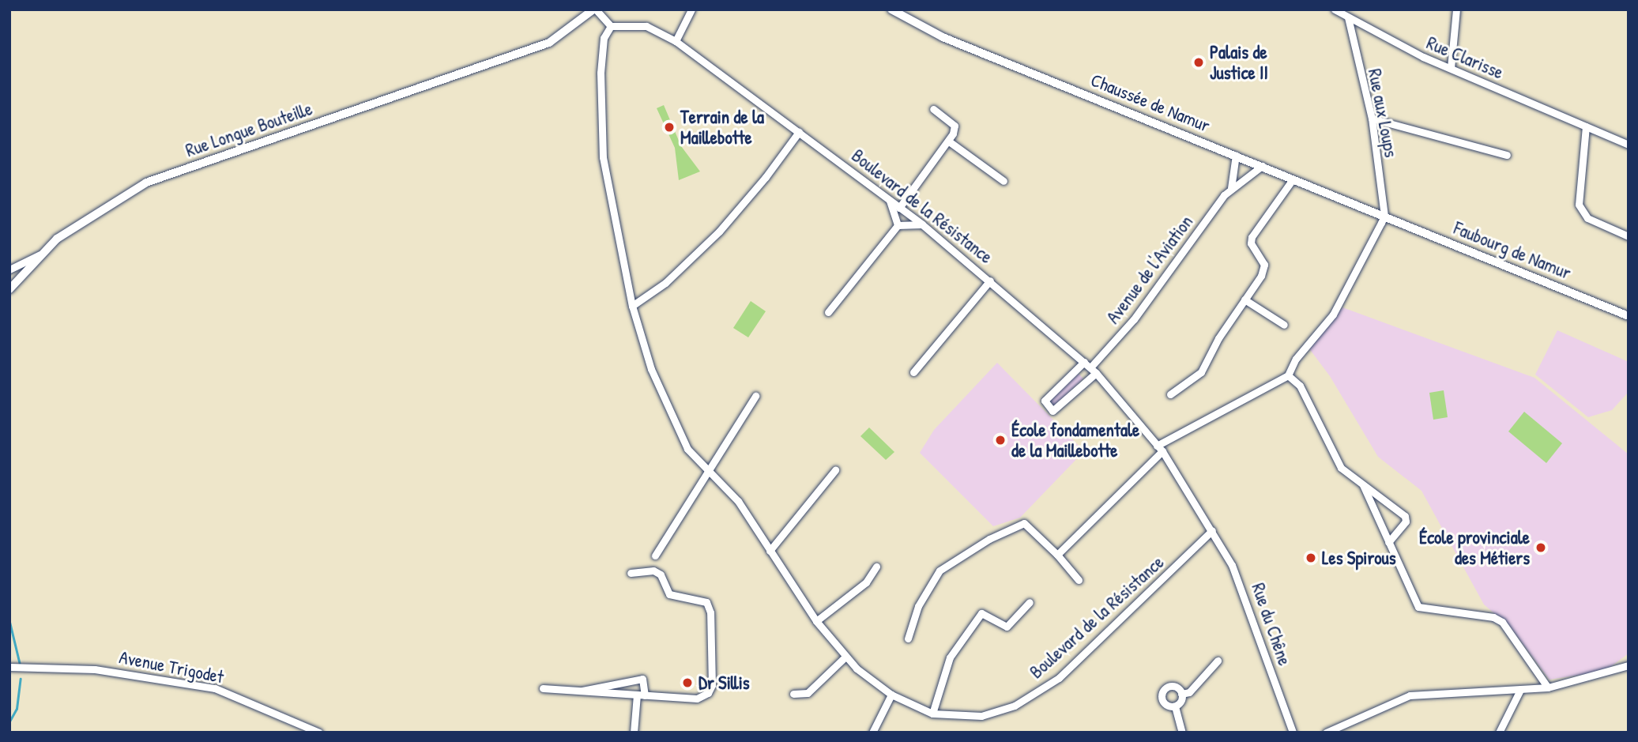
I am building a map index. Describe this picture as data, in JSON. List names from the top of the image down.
{
  "streets": {
    "street": [
      "Rue Clarisse",
      "Chaussée de Namur",
      "Rue aux Loups",
      "Rue Longue Bouteille",
      "Boulevard de la Résistance",
      "Faubourg de Namur",
      "Avenue de l'Aviation",
      "Rue du Chêne",
      "Avenue Trigodet"
    ]
  },
  "crossings": [
    ["Rue Clarisse", "Rue aux Loups"],
    ["Chaussée de Namur", "Rue aux Loups"],
    ["Chaussée de Namur", "Faubourg de Namur"],
    ["Chaussée de Namur", "Avenue de l'Aviation"],
    ["Rue aux Loups", "Faubourg de Namur"],
    ["Boulevard de la Résistance", "Avenue de l'Aviation"],
    ["Boulevard de la Résistance", "Rue du Chêne"]
  ],
  "places": [
    "Palais de Justice II",
    "Terrain de la Maillebotte",
    "École fondamentale de la Maillebotte",
    "École provinciale des Métiers",
    "Les Spirous",
    "Dr Sillis"
  ]
}
